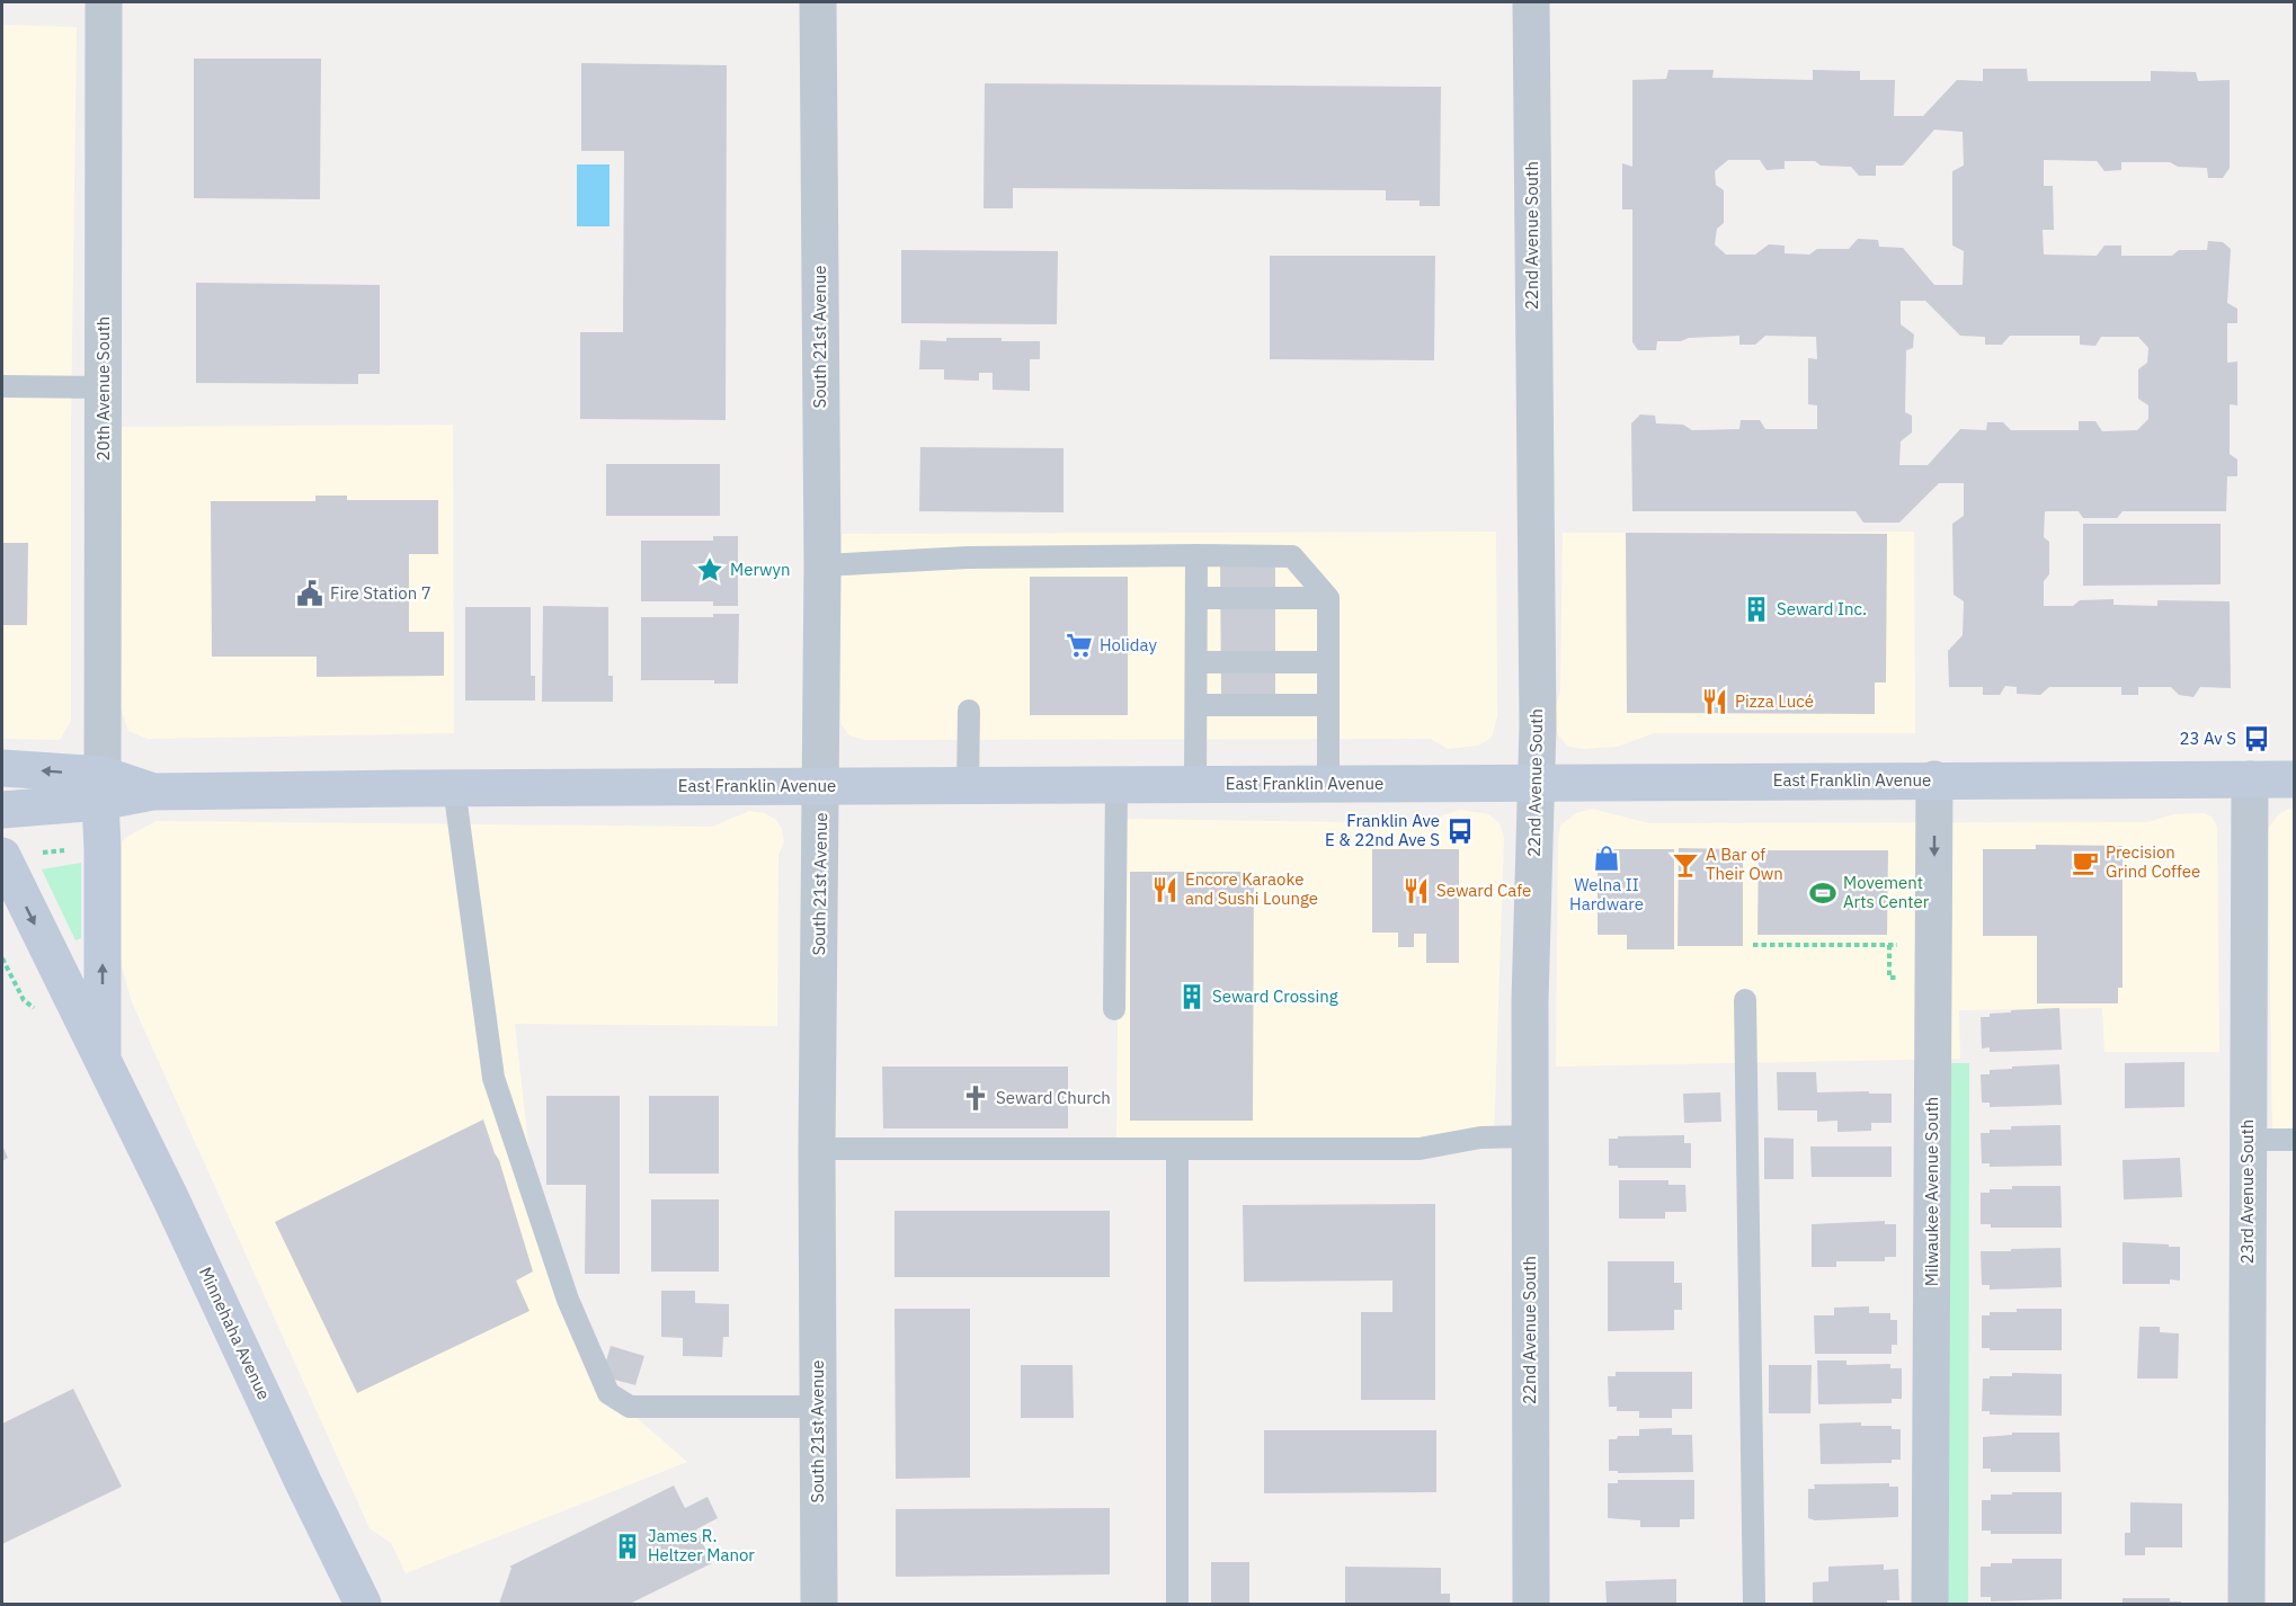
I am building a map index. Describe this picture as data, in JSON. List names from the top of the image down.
{
  "streets": {
    "street": [
      "22nd Avenue South",
      "South 21st Avenue",
      "20th Avenue South",
      "East Franklin Avenue",
      "Milwaukee Avenue South",
      "23rd Avenue South",
      "Minnehaha Avenue"
    ]
  },
  "crossings": [
    ["22nd Avenue South", "East Franklin Avenue"],
    ["South 21st Avenue", "East Franklin Avenue"],
    ["20th Avenue South", "East Franklin Avenue"],
    ["20th Avenue South", "Minnehaha Avenue"],
    ["East Franklin Avenue", "Milwaukee Avenue South"],
    ["East Franklin Avenue", "23rd Avenue South"],
    ["East Franklin Avenue", "Minnehaha Avenue"]
  ],
  "one_way": ["Milwaukee Avenue South"],
  "places": {
    "place": ["Merwyn"],
    "public building": ["Fire Station 7"],
    "building": ["Seward Inc.", "Seward Crossing", "James R. Heltzer Manor"],
    "supermarket": ["Holiday"],
    "restaurant": ["Pizza Lucé", "Encore Karaoke and Sushi Lounge", "Seward Cafe"],
    "bus stop": ["23 Av S", "Franklin Ave E & 22nd Ave S"],
    "shop": ["Welna II Hardware"],
    "cafe": ["Precision Grind Coffee"],
    "bar": ["A Bar of Their Own"],
    "sports": ["Movement Arts Center"],
    "church": ["Seward Church"]
  }
}
